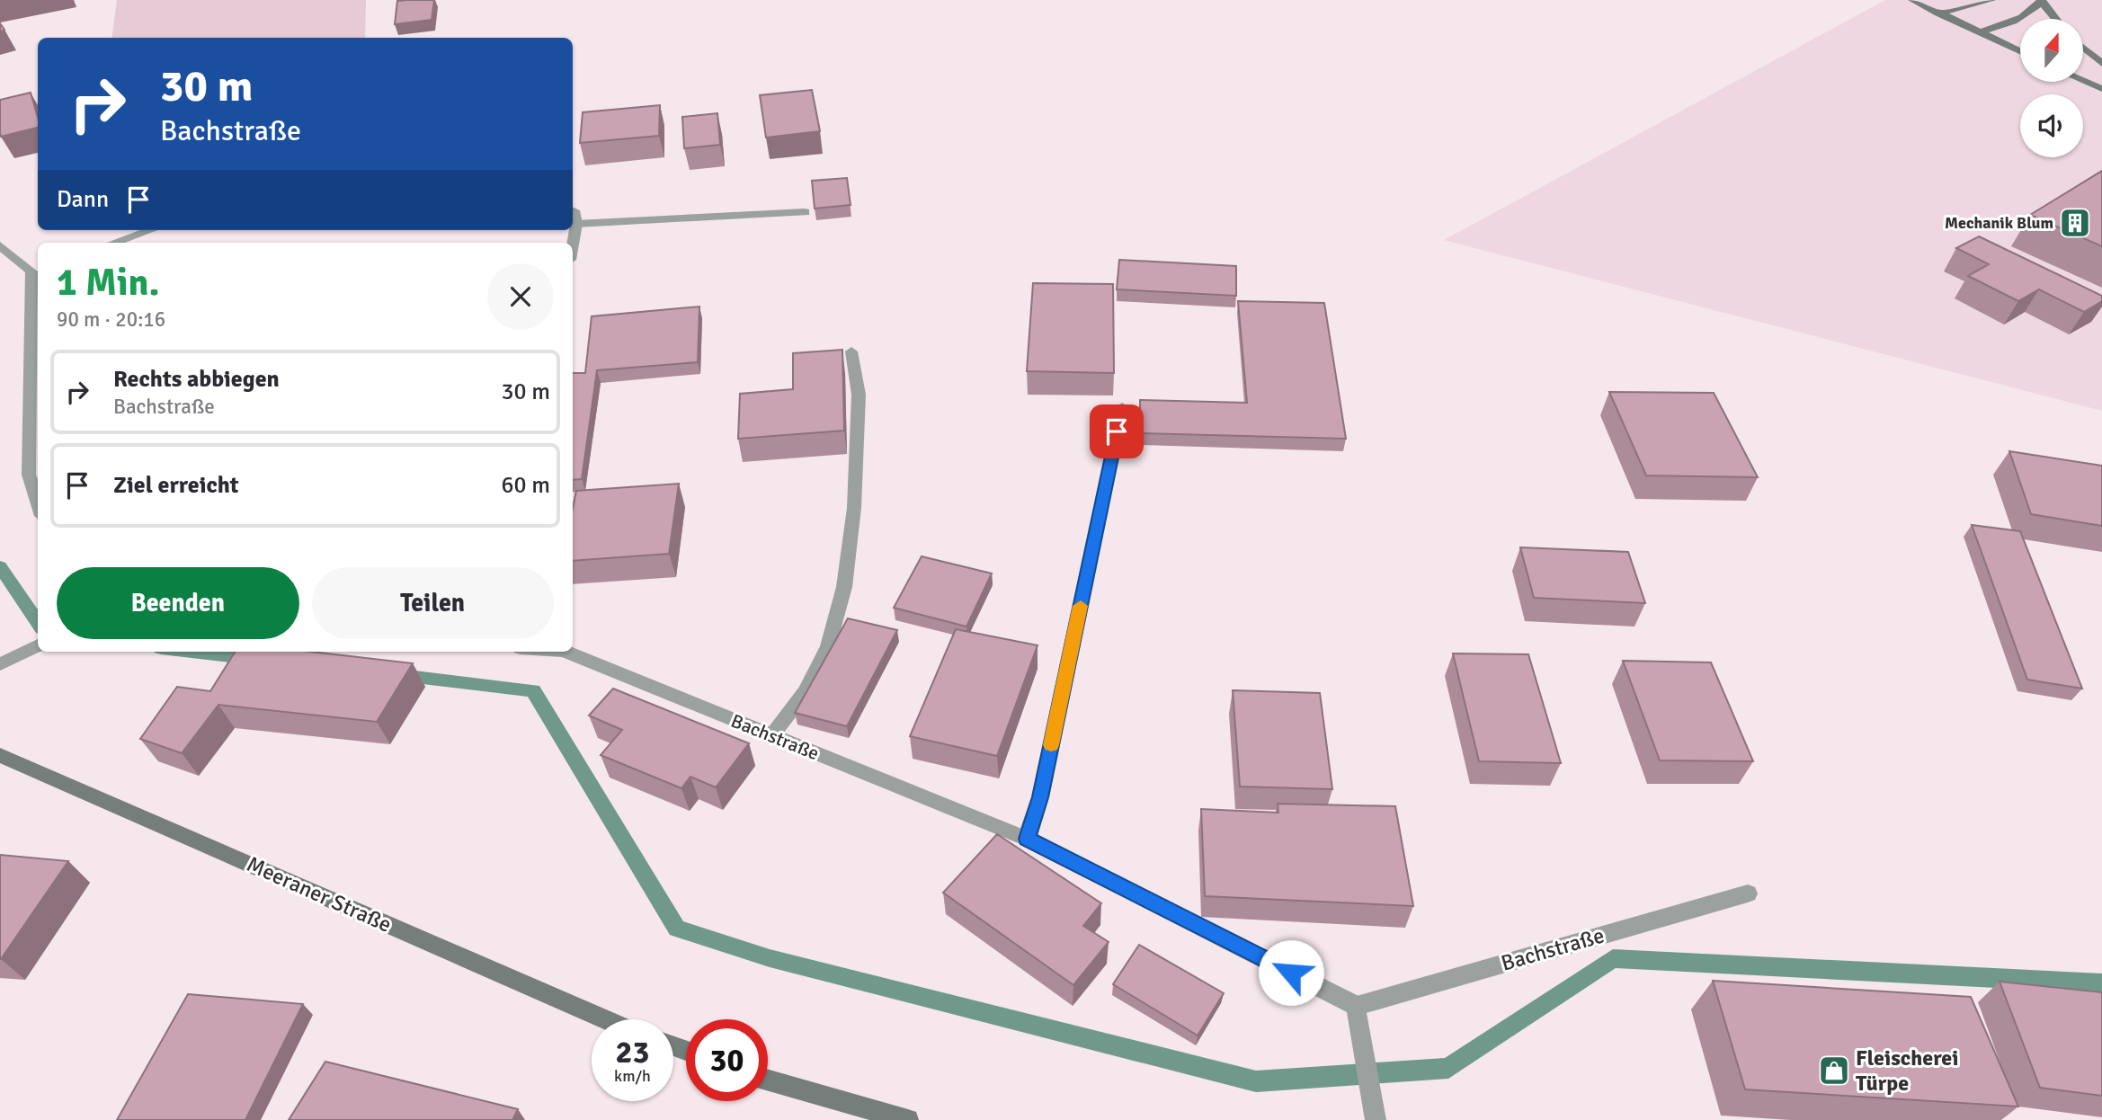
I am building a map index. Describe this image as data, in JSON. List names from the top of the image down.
{
  "streets": {
    "street": ["Bachstraße", "Meeraner Straße"]
  },
  "places": {
    "building": ["Mechanik Blum"],
    "shop": ["Fleischerei Türpe"]
  },
  "north": "top",
  "page": {
    "turn": ["30 m", "Bachstraße"],
    "then": "Dann",
    "heading": ["1 Min.", "90 m · 20:16"],
    "list": [
      {
        "name": "Rechts abbiegen",
        "note": "Bachstraße",
        "value": "30 m"
      },
      {
        "name": "Ziel erreicht",
        "value": "60 m"
      }
    ],
    "buttons": ["Beenden", "Teilen"],
    "speed": "23 km/h",
    "limit": "30"
  }
}
